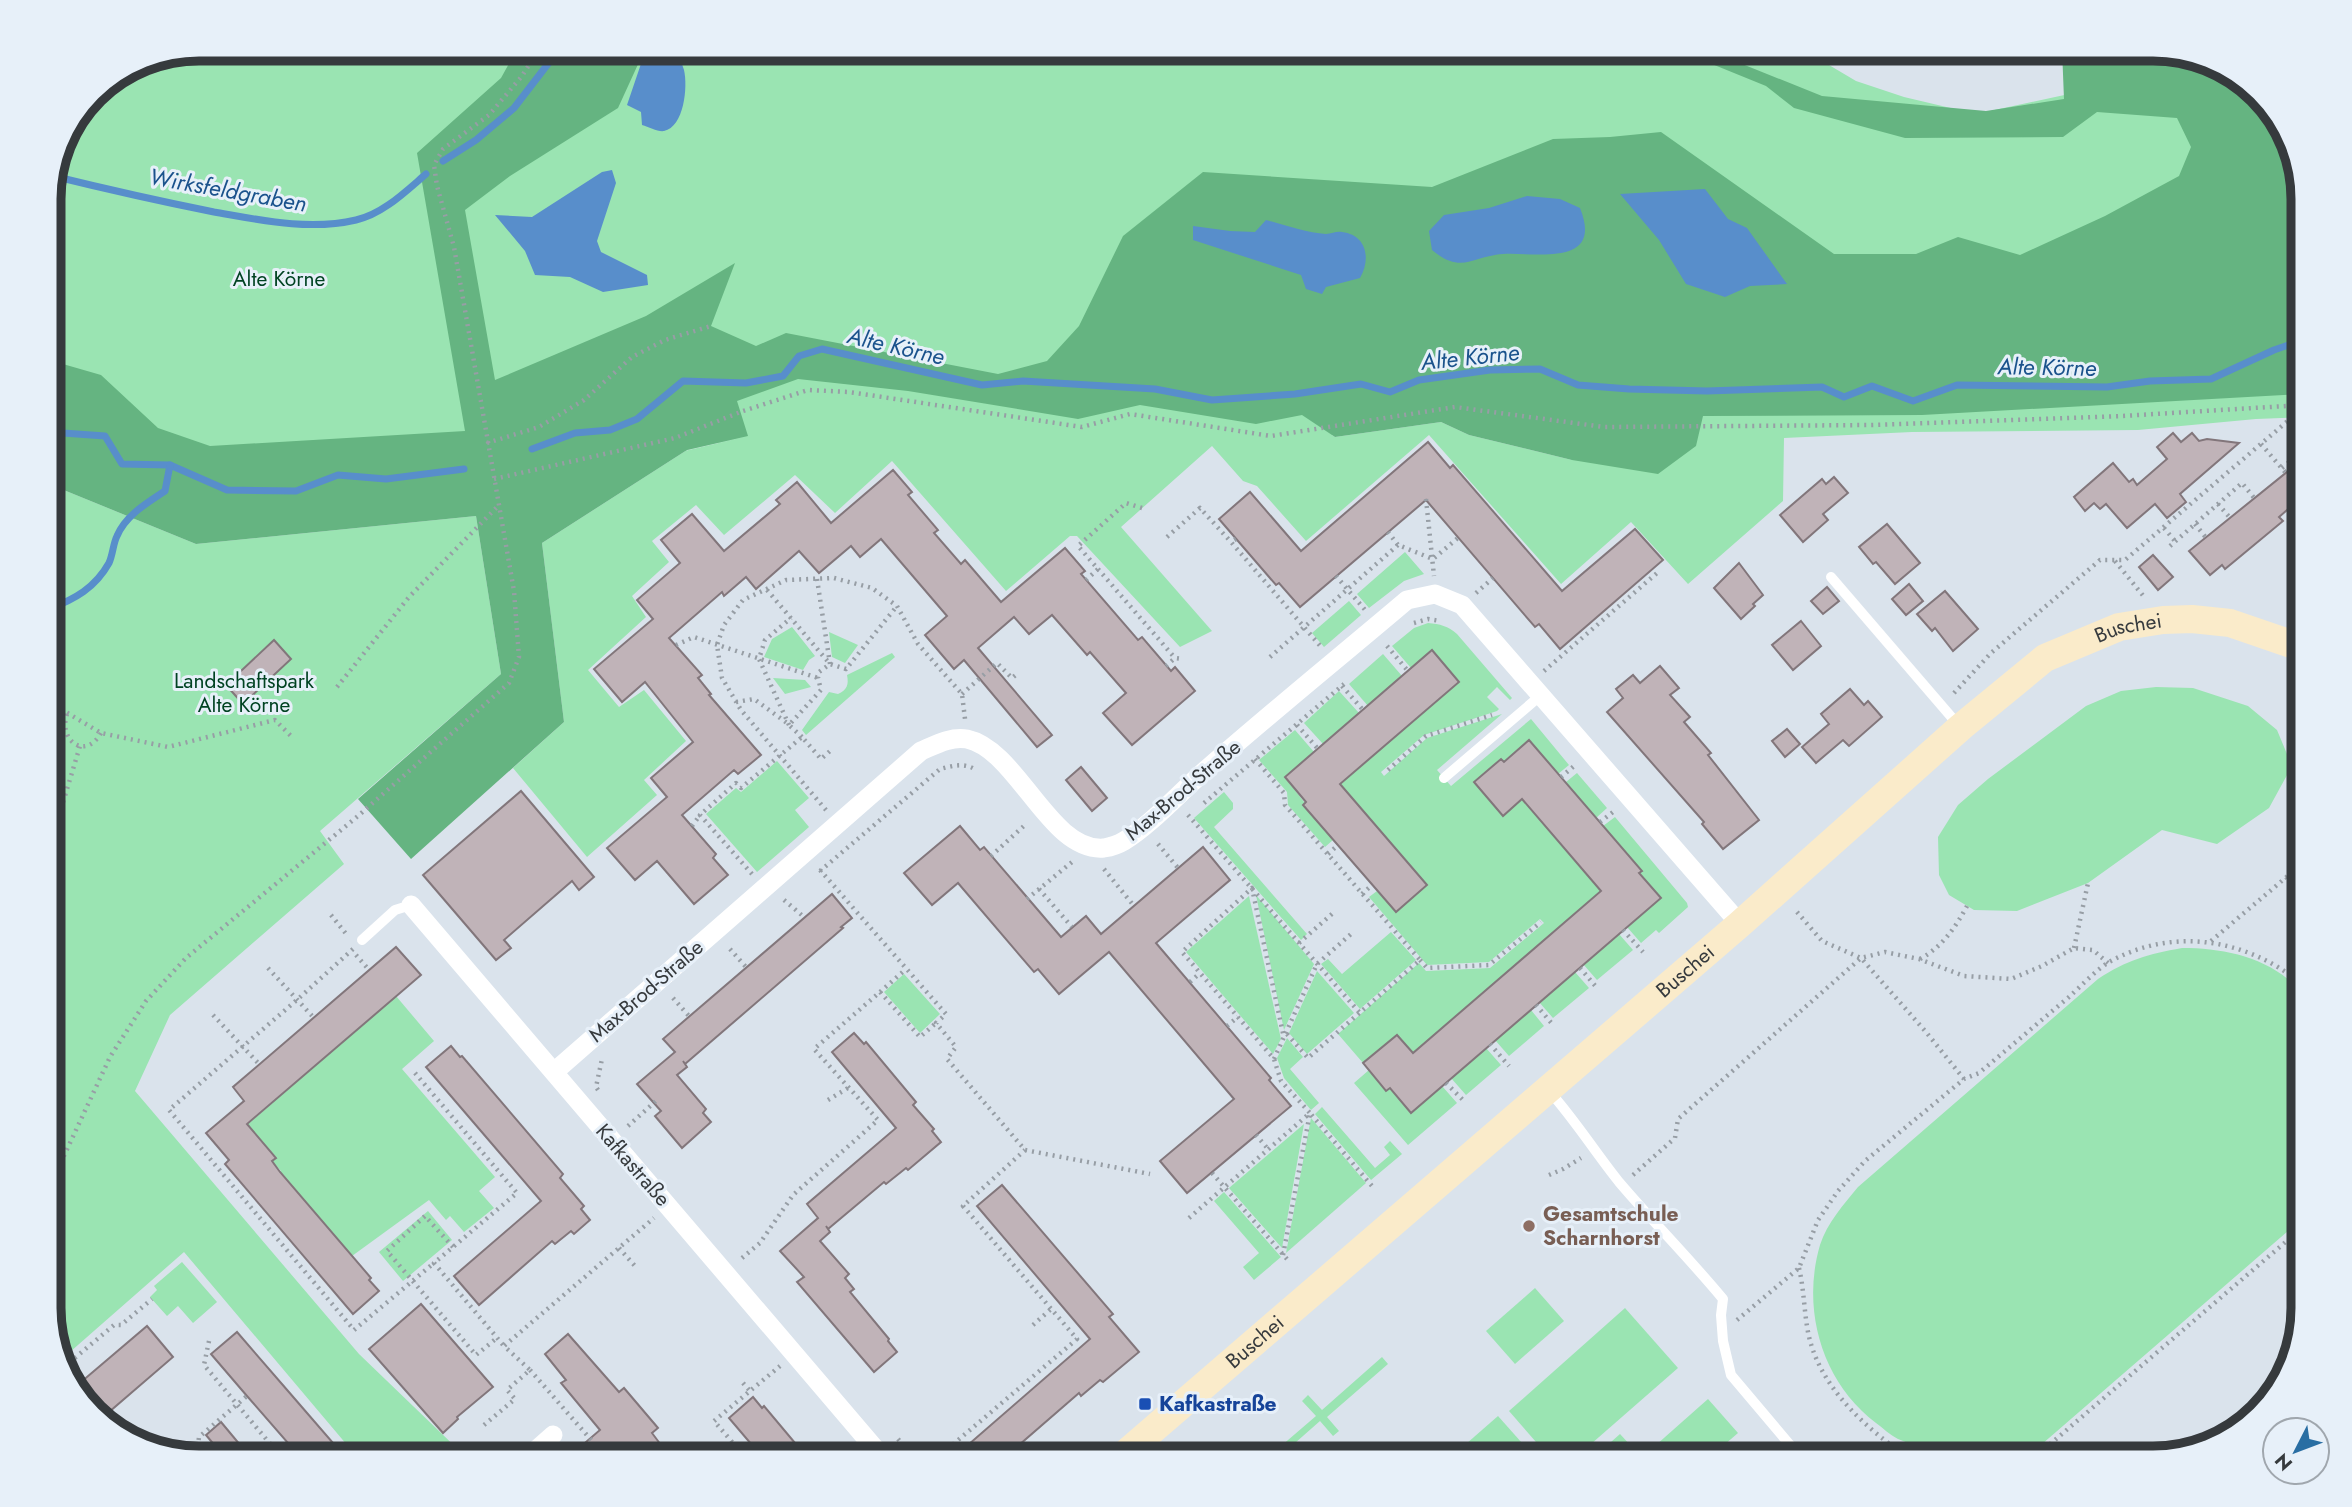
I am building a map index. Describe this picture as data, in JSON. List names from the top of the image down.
{
  "streets": {
    "street": ["Buschei", "Max-Brod-Straße", "Kafkastraße"]
  },
  "crossings": [
    ["Max-Brod-Straße", "Kafkastraße"]
  ],
  "water": ["Wirksfeldgraben", "Alte Körne"],
  "parks": ["Alte Körne", "Landschaftspark Alte Körne"],
  "places": {
    "other": ["Gesamtschule Scharnhorst"],
    "transit": ["Kafkastraße"]
  },
  "north": "bottom left"
}
